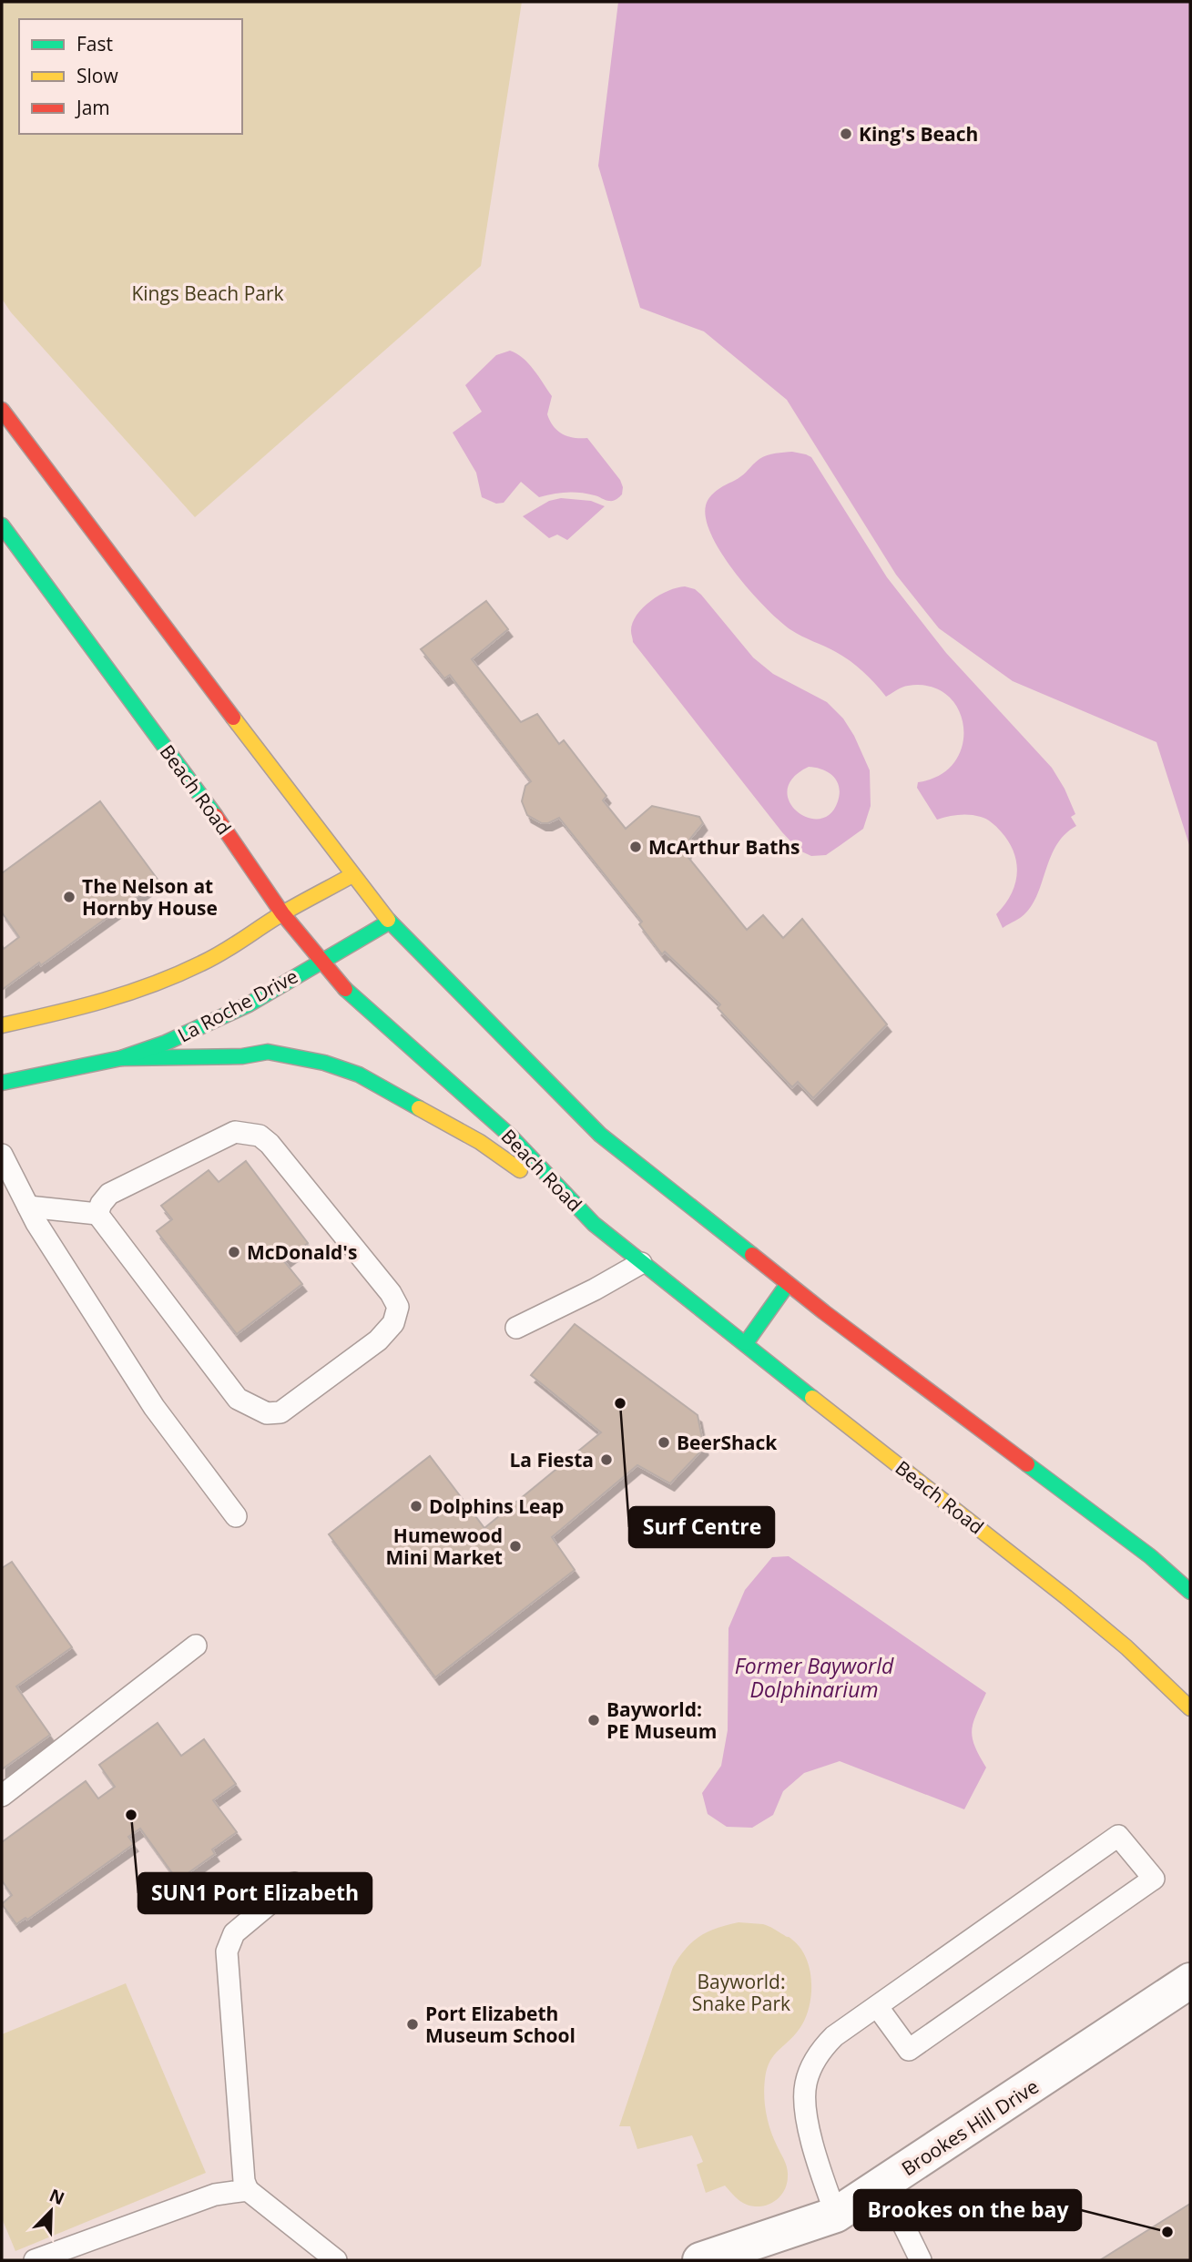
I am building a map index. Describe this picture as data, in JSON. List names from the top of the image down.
{
  "streets": {
    "main road": ["Beach Road", "La Roche Drive"],
    "street": ["Brookes Hill Drive"]
  },
  "crossings": [
    ["Beach Road", "La Roche Drive"]
  ],
  "water": ["Former Bayworld Dolphinarium"],
  "parks": ["Kings Beach Park", "Bayworld: Snake Park"],
  "places": [
    "King's Beach",
    "McArthur Baths",
    "The Nelson at Hornby House",
    "McDonald's",
    "Surf Centre",
    "BeerShack",
    "La Fiesta",
    "Dolphins Leap",
    "Humewood Mini Market",
    "Bayworld: PE Museum",
    "SUN1 Port Elizabeth",
    "Port Elizabeth Museum School",
    "Brookes on the bay"
  ],
  "legend": ["Fast", "Slow", "Jam"],
  "north": "top right"
}
